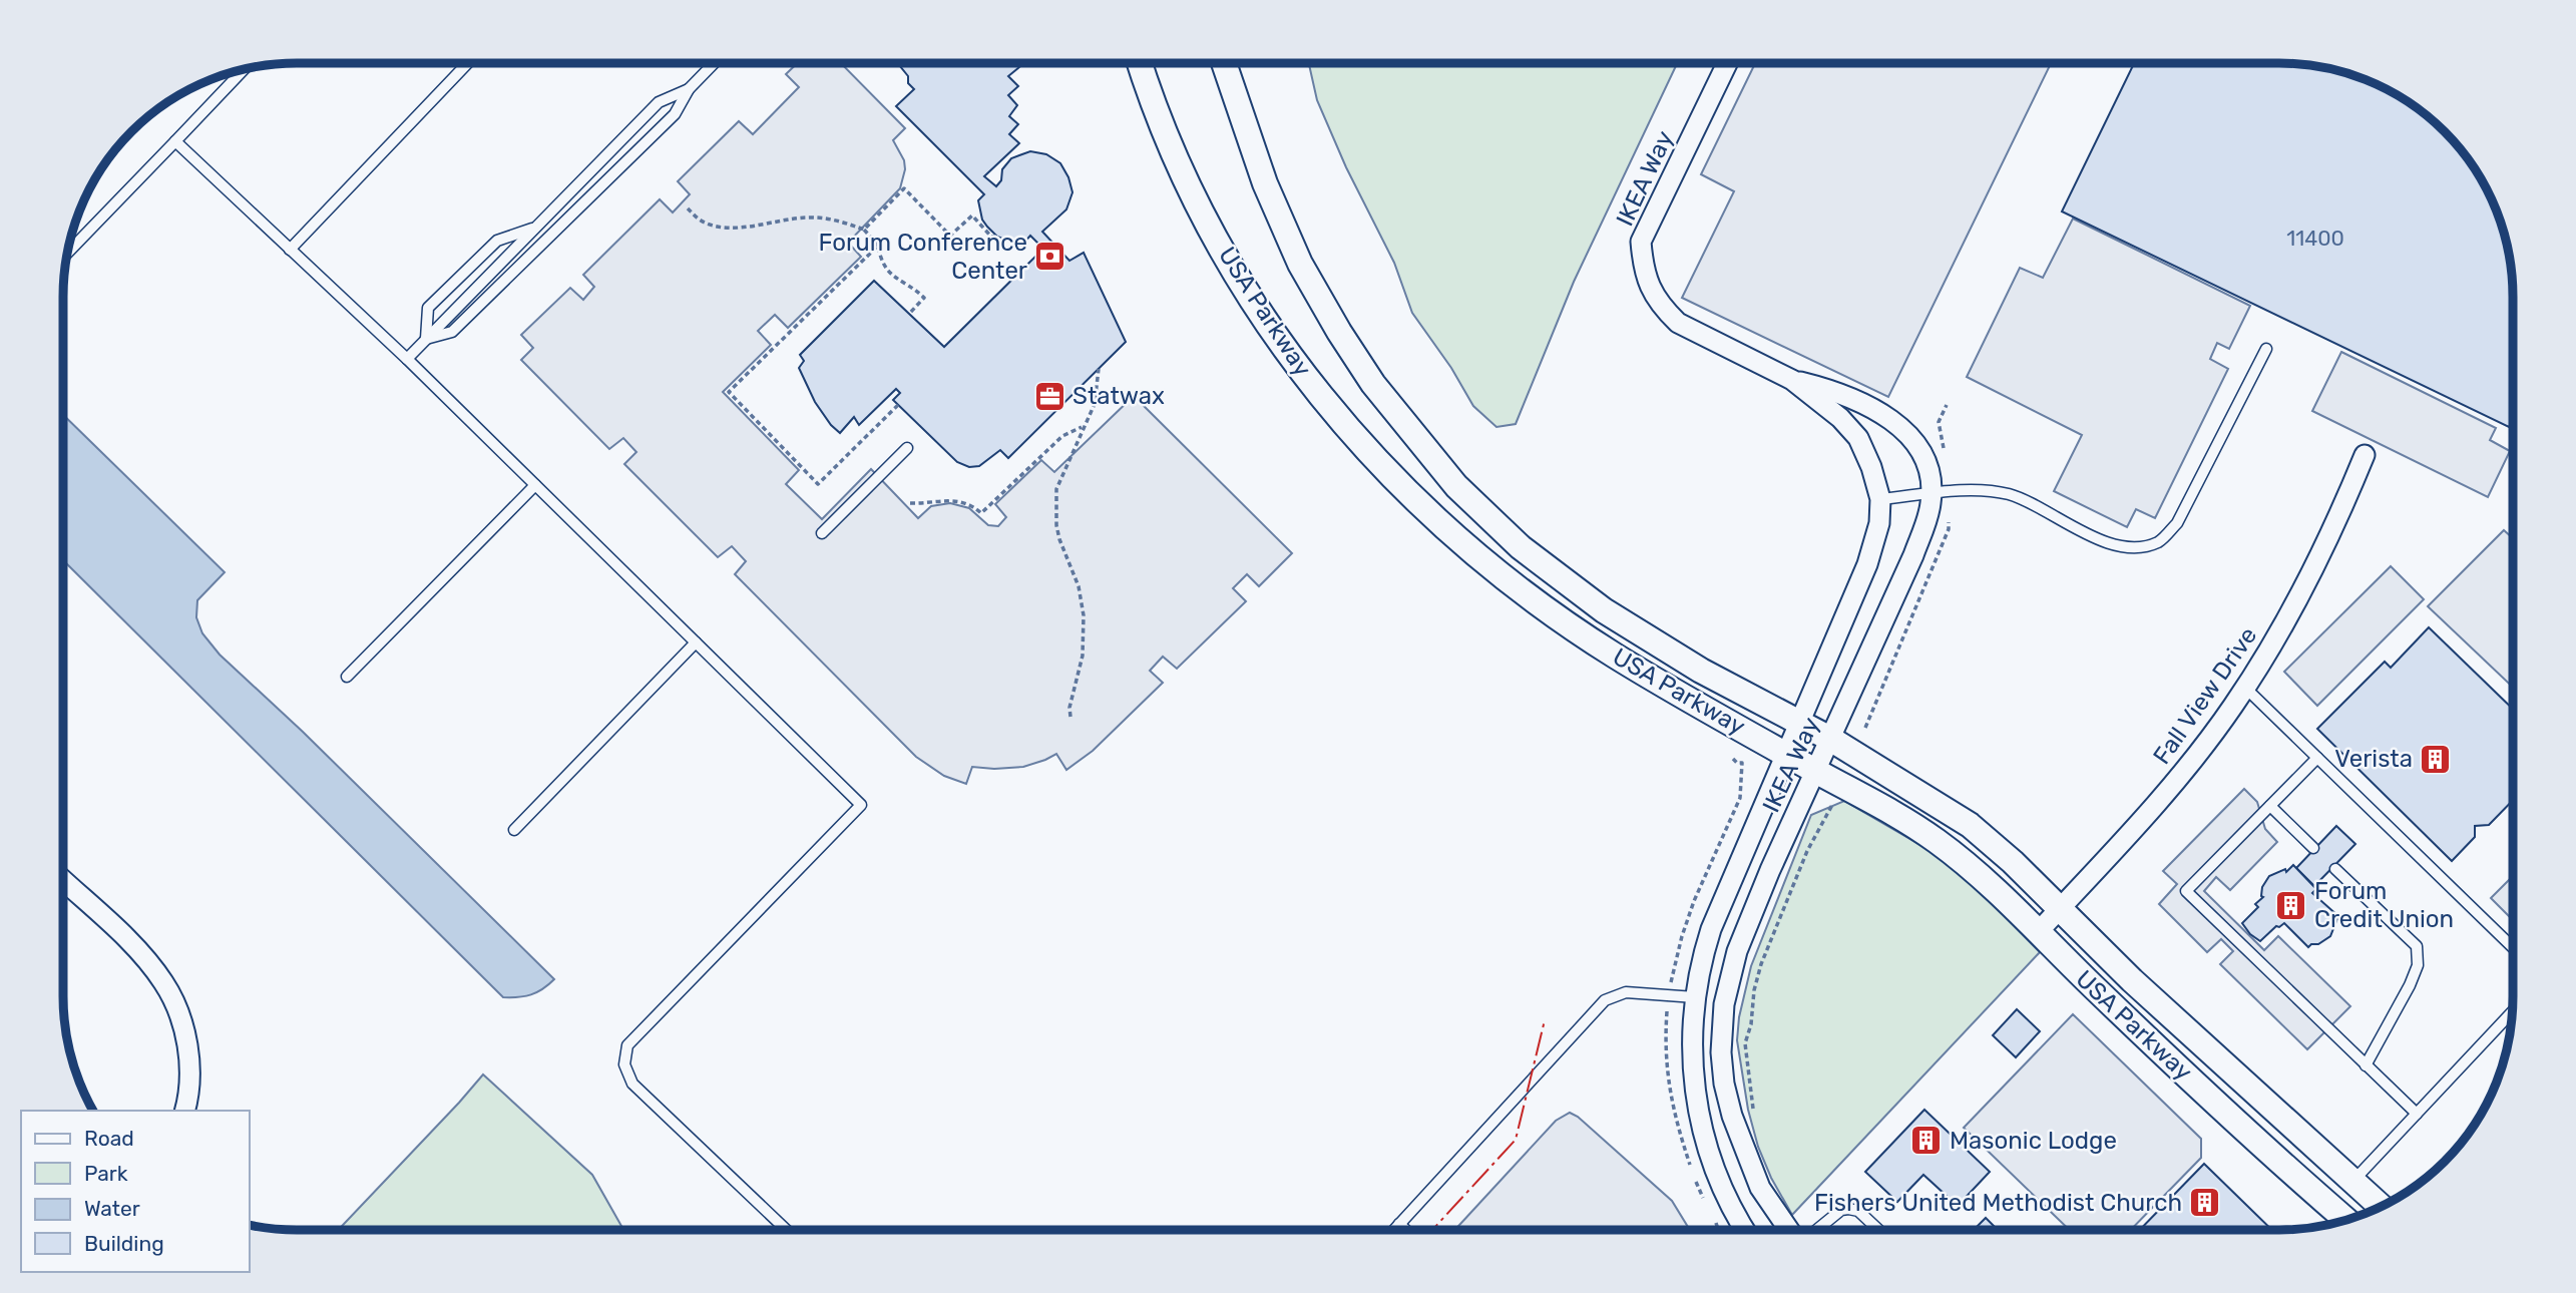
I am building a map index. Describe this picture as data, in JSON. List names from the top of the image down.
{
  "streets": {
    "street": ["IKEA Way", "USA Parkway", "Fall View Drive"]
  },
  "crossings": [
    ["IKEA Way", "USA Parkway"],
    ["USA Parkway", "Fall View Drive"]
  ],
  "places": {
    "bank": ["Forum Conference Center"],
    "office": ["Statwax"],
    "building": [
      "Verista",
      "Forum Credit Union",
      "Masonic Lodge",
      "Fishers United Methodist Church"
    ]
  },
  "house_numbers": ["11400"],
  "legend": [
    "Road",
    "Park",
    "Water",
    "Building"
  ]
}
